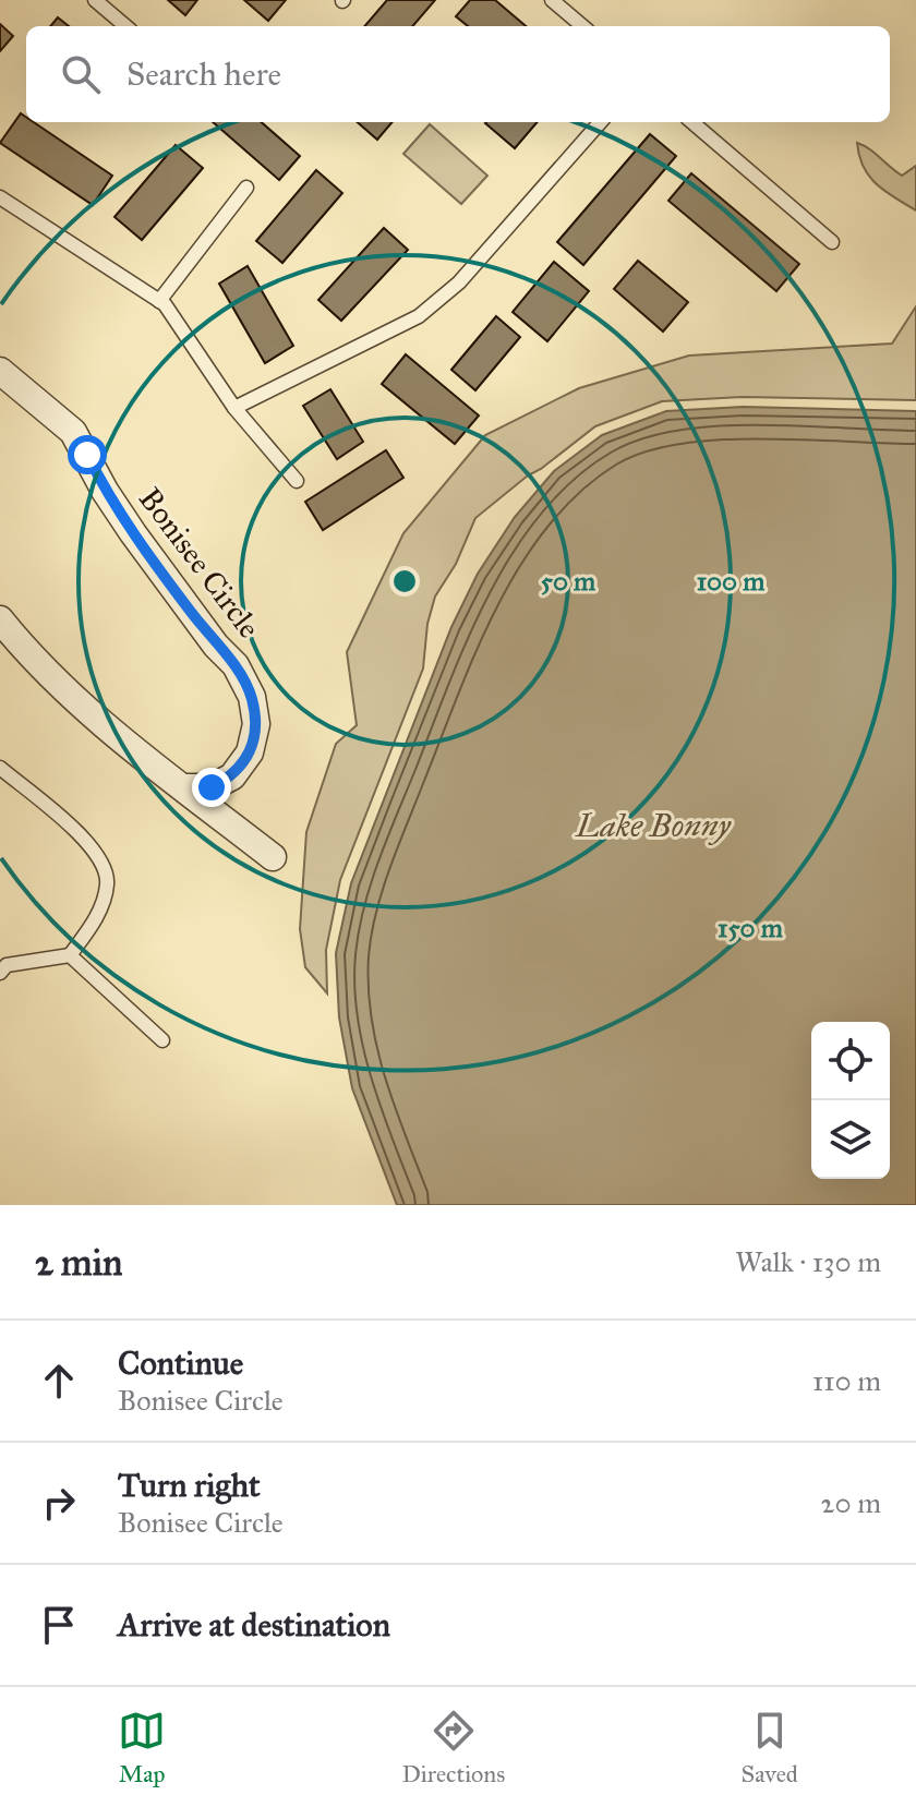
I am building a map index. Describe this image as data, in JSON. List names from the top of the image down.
{
  "streets": {
    "street": ["Bonisee Circle"]
  },
  "water": ["Lake Bonny"],
  "page": {
    "search": "Search here",
    "heading": ["2 min", "Walk · 130 m"],
    "list": [
      ["Continue", "Bonisee Circle", "110 m"],
      ["Turn right", "Bonisee Circle", "20 m"],
      "Arrive at destination"
    ],
    "nav": ["Map", "Directions", "Saved"]
  },
  "rings": ["50 m", "100 m", "150 m"]
}
